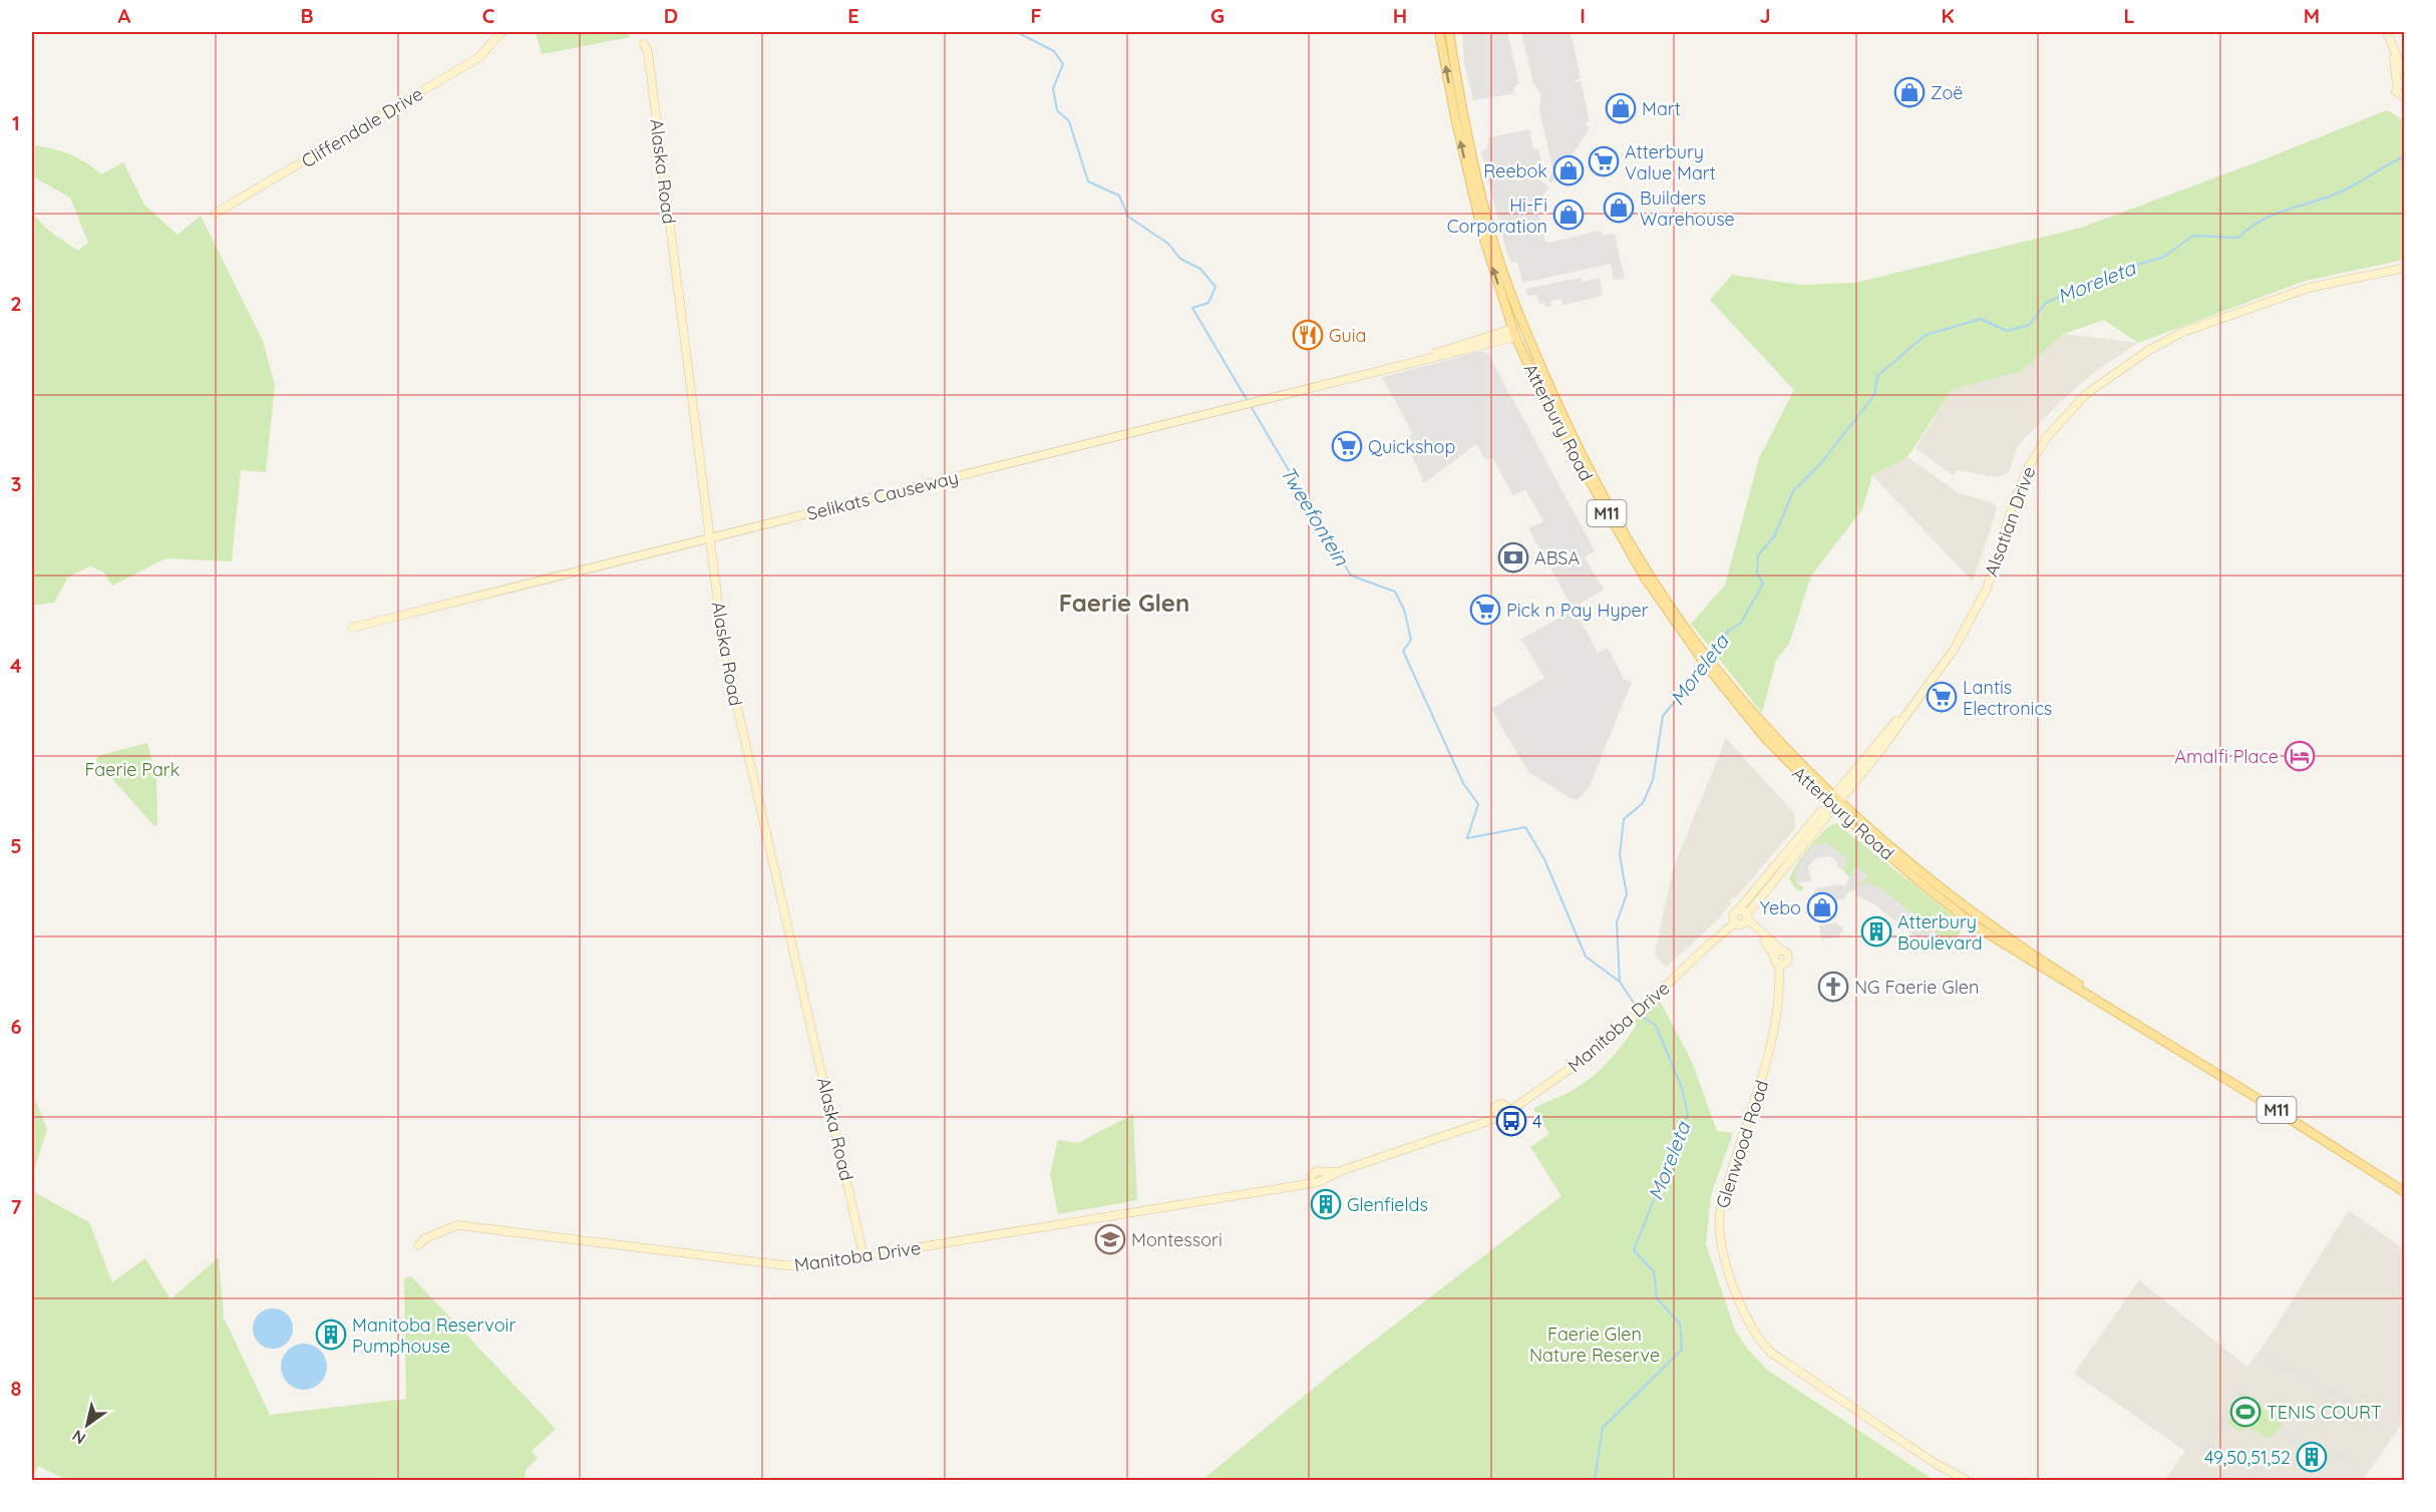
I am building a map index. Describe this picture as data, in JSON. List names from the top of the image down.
{
  "streets": {
    "main road": ["Atterbury Road", "M11"],
    "street": [
      "Cliffendale Drive",
      "Alaska Road",
      "Selikats Causeway",
      "Alsatian Drive",
      "Manitoba Drive",
      "Glenwood Road"
    ]
  },
  "crossings": [
    ["Alaska Road", "Selikats Causeway"],
    ["Alaska Road", "Manitoba Drive"],
    ["Atterbury Road", "Selikats Causeway"],
    ["Atterbury Road", "Alsatian Drive"],
    ["Atterbury Road", "Manitoba Drive"],
    ["Alsatian Drive", "Manitoba Drive"]
  ],
  "districts": ["Faerie Glen"],
  "water": ["Moreleta", "Tweefontein"],
  "parks": ["Faerie Park", "Faerie Glen Nature Reserve"],
  "places": {
    "shop": [
      "Zoë",
      "Mart",
      "Reebok",
      "Builders Warehouse",
      "Hi-Fi Corporation",
      "Yebo"
    ],
    "supermarket": [
      "Atterbury Value Mart",
      "Quickshop",
      "Pick n Pay Hyper",
      "Lantis Electronics"
    ],
    "restaurant": ["Guia"],
    "bank": ["ABSA"],
    "hotel": ["Amalfi Place"],
    "building": [
      "Atterbury Boulevard",
      "Glenfields",
      "Manitoba Reservoir Pumphouse",
      "49,50,51,52"
    ],
    "church": ["NG Faerie Glen"],
    "bus stop": ["4"],
    "school or university": ["Montessori"],
    "sports": ["TENIS COURT"]
  },
  "north": "bottom left",
  "grid": {
    "columns": [
      "A",
      "B",
      "C",
      "D",
      "E",
      "F",
      "G",
      "H",
      "I",
      "J",
      "K",
      "L",
      "M"
    ],
    "rows": [
      "1",
      "2",
      "3",
      "4",
      "5",
      "6",
      "7",
      "8"
    ]
  }
}
